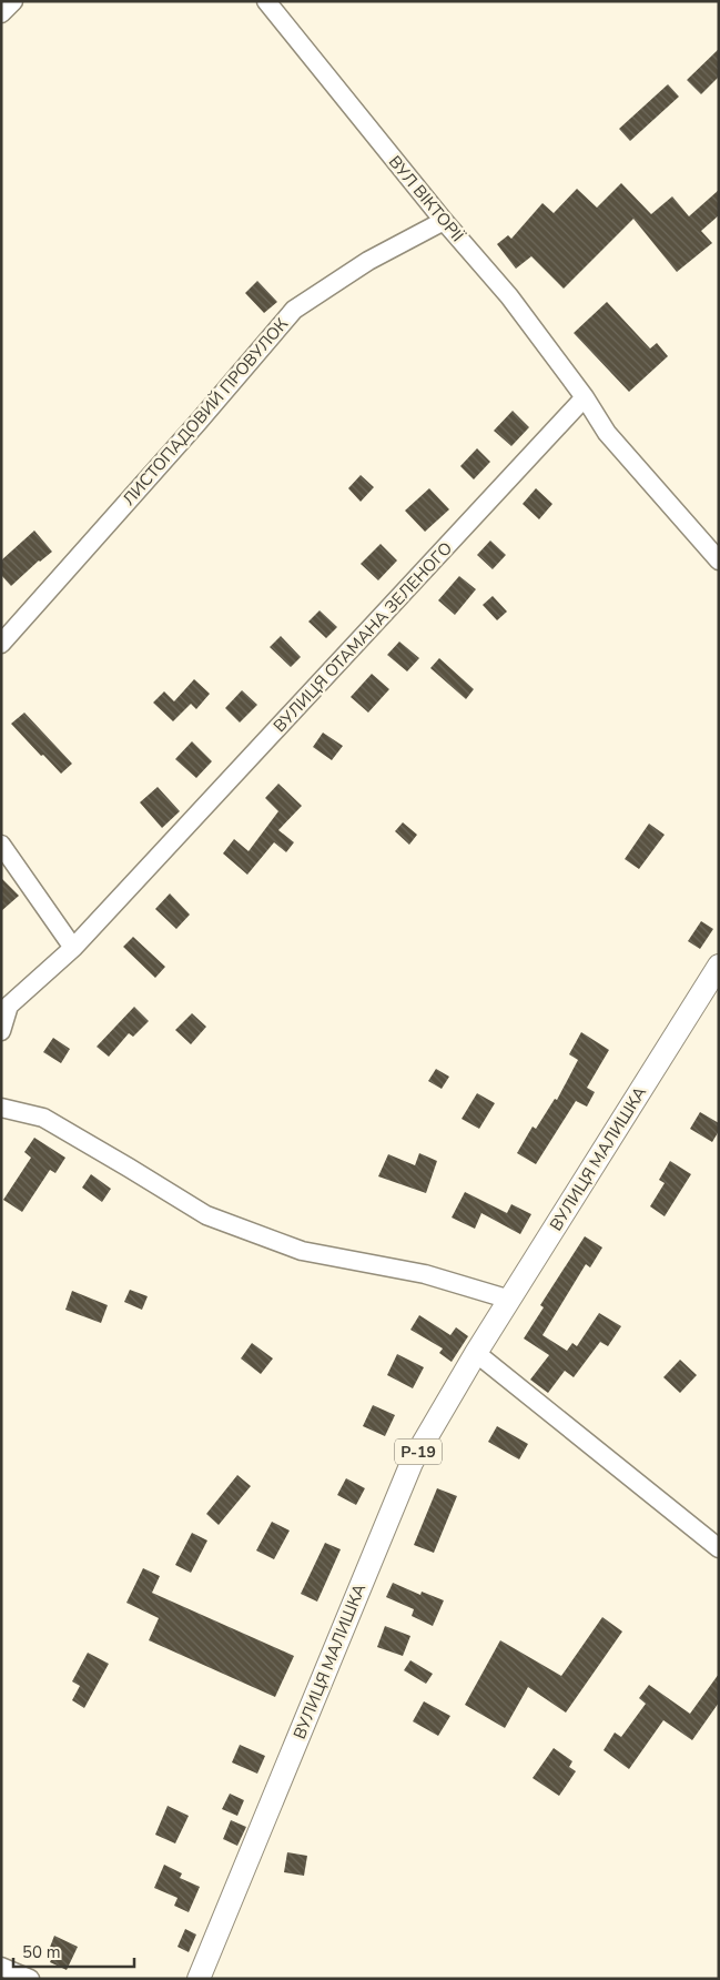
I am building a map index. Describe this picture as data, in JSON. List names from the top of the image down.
{
  "streets": {
    "main road": ["ВУЛИЦЯ МАЛИШКА", "Р-19"],
    "street": ["ВУЛ ВІКТОРІЇ", "ЛИСТОПАДОВИЙ ПРОВУЛОК", "ВУЛИЦЯ ОТАМАНА ЗЕЛЕНОГО"]
  },
  "crossings": [
    ["ВУЛ ВІКТОРІЇ", "ЛИСТОПАДОВИЙ ПРОВУЛОК"],
    ["ВУЛ ВІКТОРІЇ", "ВУЛИЦЯ ОТАМАНА ЗЕЛЕНОГО"]
  ],
  "scale_bar": "50 m"
}
